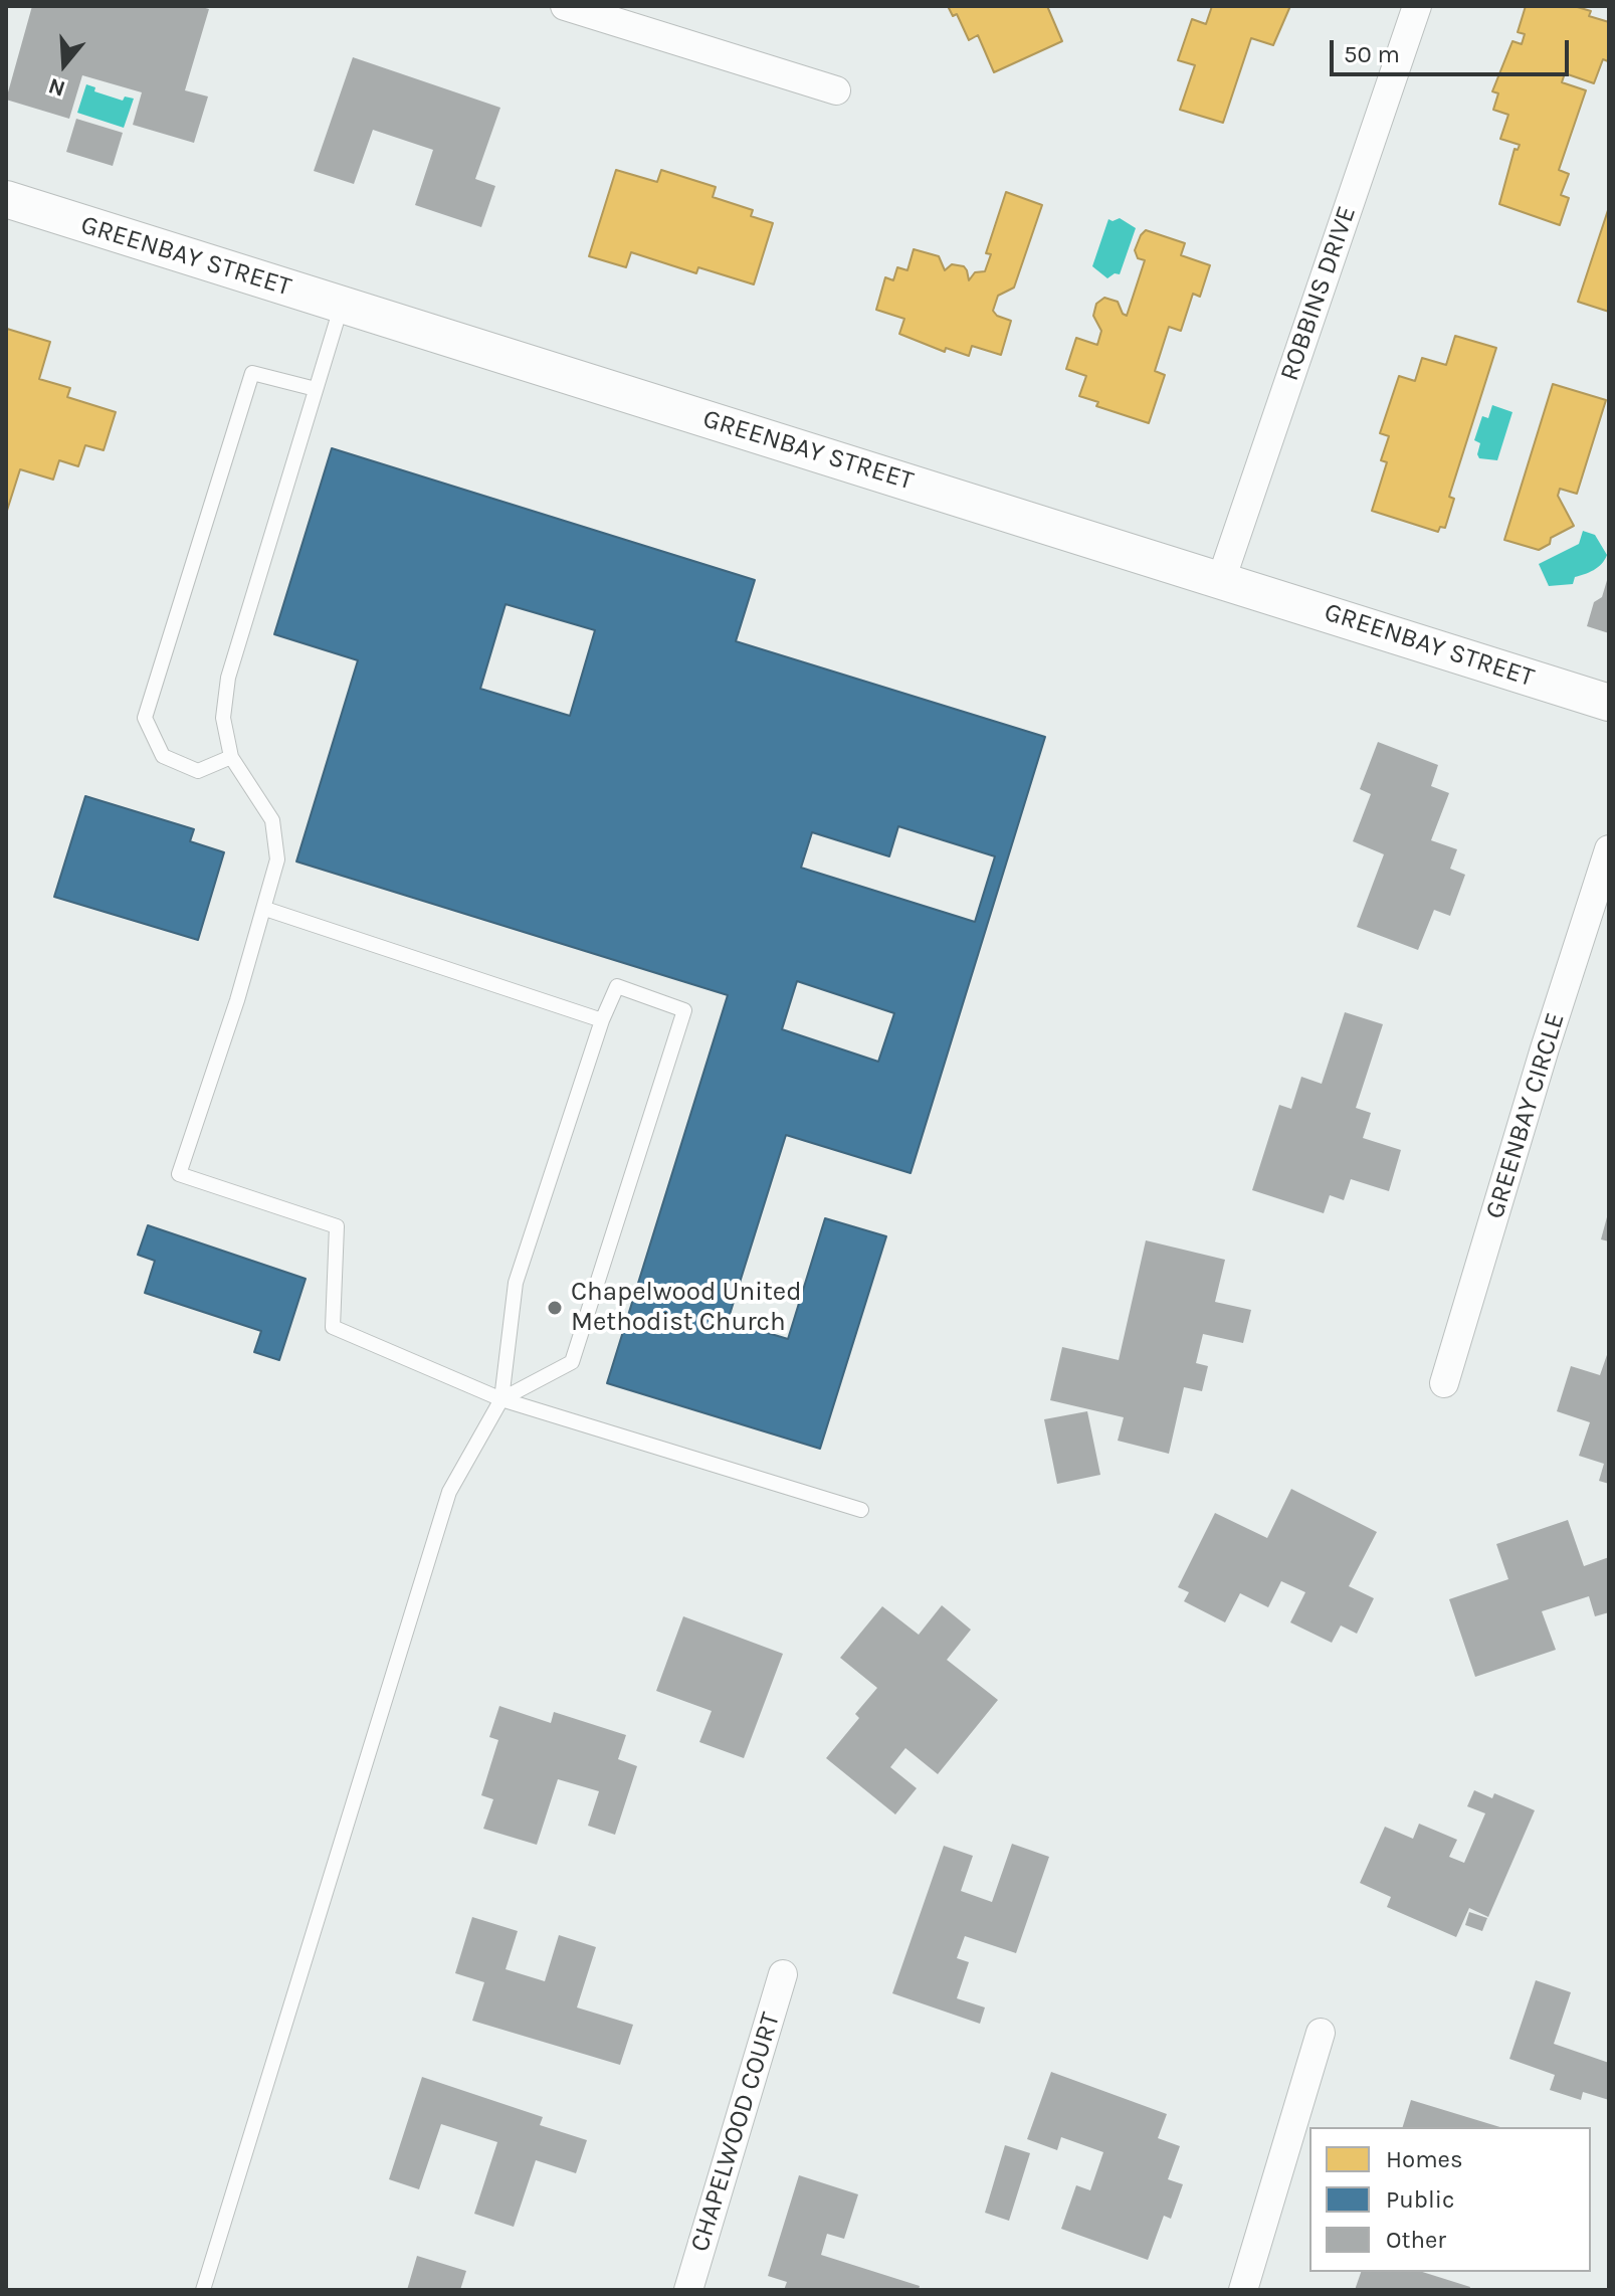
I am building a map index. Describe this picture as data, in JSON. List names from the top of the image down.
{
  "streets": {
    "street": [
      "GREENBAY STREET",
      "ROBBINS DRIVE",
      "GREENBAY CIRCLE",
      "CHAPELWOOD COURT"
    ]
  },
  "crossings": [
    ["GREENBAY STREET", "ROBBINS DRIVE"]
  ],
  "places": ["Chapelwood United Methodist Church"],
  "legend": ["Homes", "Public", "Other"],
  "scale_bar": "50 m",
  "north": "bottom"
}
